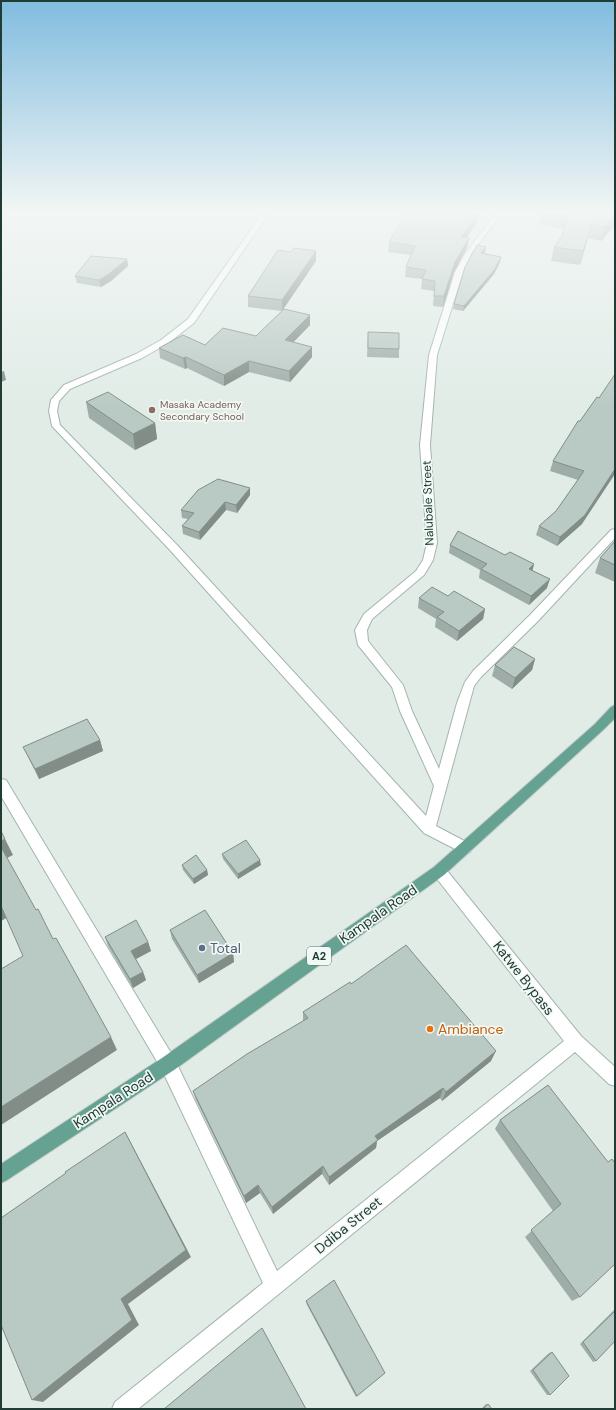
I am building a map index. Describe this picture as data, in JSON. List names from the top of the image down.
{
  "streets": {
    "main road": ["Kampala Road", "A2"],
    "street": ["Nalubale Street", "Katwe Bypass", "Ddiba Street"]
  },
  "crossings": [
    ["Kampala Road", "Katwe Bypass"],
    ["Katwe Bypass", "Ddiba Street"]
  ],
  "places": ["Masaka Academy Secondary School", "Total", "Ambiance"]
}
